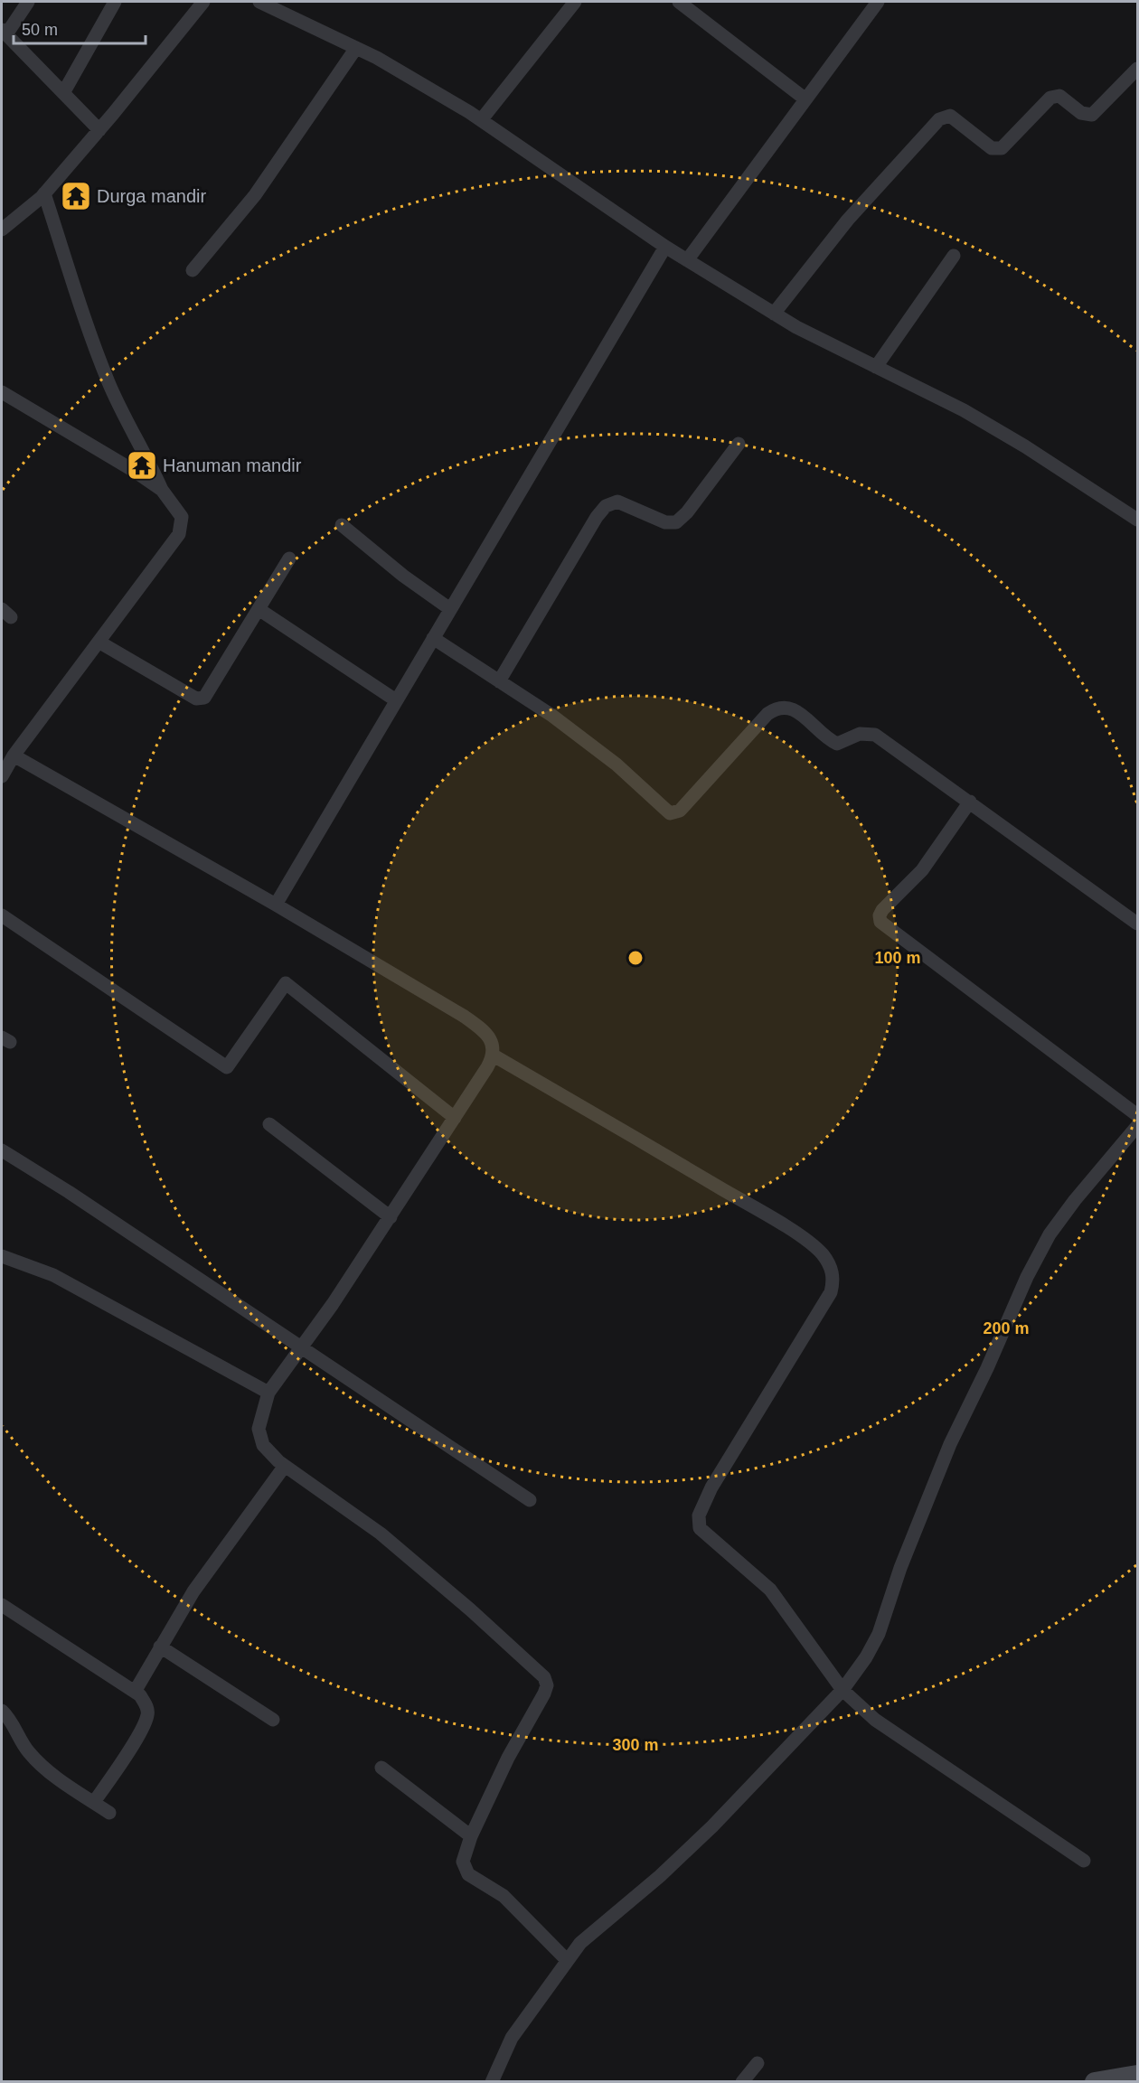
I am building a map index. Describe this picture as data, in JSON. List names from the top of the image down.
{
  "places": {
    "temple": ["Durga mandir", "Hanuman mandir"]
  },
  "scale_bar": "50 m",
  "rings": ["100 m", "200 m", "300 m"]
}
